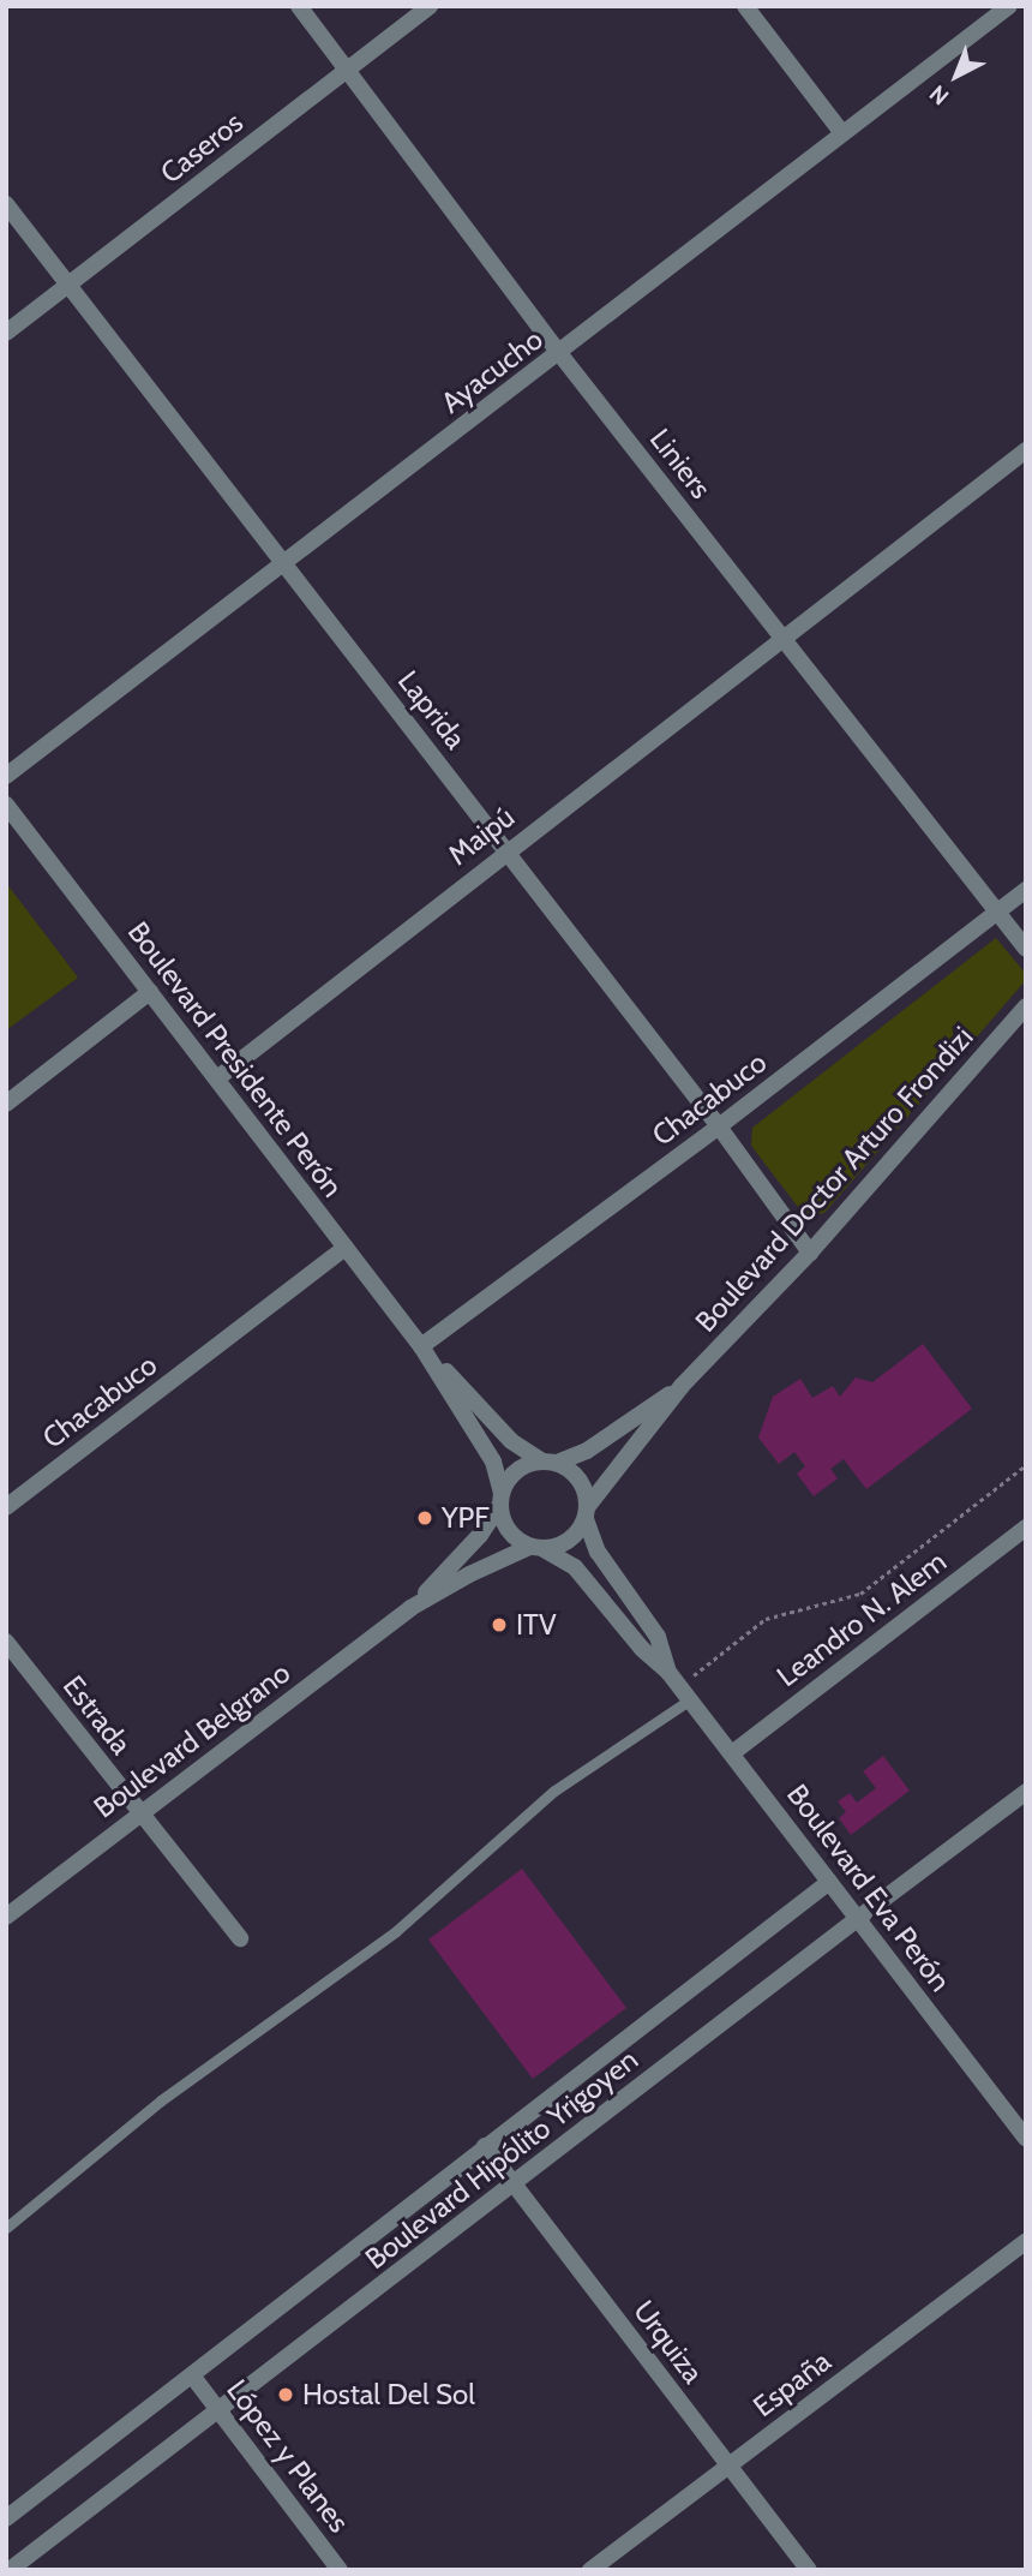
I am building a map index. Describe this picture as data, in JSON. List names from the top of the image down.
{
  "streets": {
    "street": [
      "Caseros",
      "Ayacucho",
      "Liniers",
      "Laprida",
      "Maipú",
      "Boulevard Presidente Perón",
      "Chacabuco",
      "Boulevard Doctor Arturo Frondizi",
      "Leandro N. Alem",
      "Estrada",
      "Boulevard Belgrano",
      "Boulevard Eva Perón",
      "Boulevard Hipólito Yrigoyen",
      "Urquiza",
      "España",
      "López y Planes"
    ]
  },
  "crossings": [
    ["Caseros", "Liniers"],
    ["Caseros", "Laprida"],
    ["Ayacucho", "Liniers"],
    ["Ayacucho", "Laprida"],
    ["Liniers", "Maipú"],
    ["Liniers", "Chacabuco"],
    ["Laprida", "Maipú"],
    ["Laprida", "Chacabuco"],
    ["Laprida", "Boulevard Doctor Arturo Frondizi"],
    ["Maipú", "Boulevard Presidente Perón"],
    ["Boulevard Presidente Perón", "Chacabuco"],
    ["Boulevard Presidente Perón", "Boulevard Doctor Arturo Frondizi"],
    ["Boulevard Presidente Perón", "Boulevard Belgrano"],
    ["Boulevard Presidente Perón", "Boulevard Eva Perón"],
    ["Boulevard Doctor Arturo Frondizi", "Boulevard Belgrano"],
    ["Leandro N. Alem", "Boulevard Eva Perón"],
    ["Estrada", "Boulevard Belgrano"],
    ["Boulevard Eva Perón", "Boulevard Hipólito Yrigoyen"],
    ["Boulevard Hipólito Yrigoyen", "Urquiza"],
    ["Boulevard Hipólito Yrigoyen", "López y Planes"],
    ["Urquiza", "España"]
  ],
  "places": ["YPF", "ITV", "Hostal Del Sol"],
  "north": "bottom left"
}
